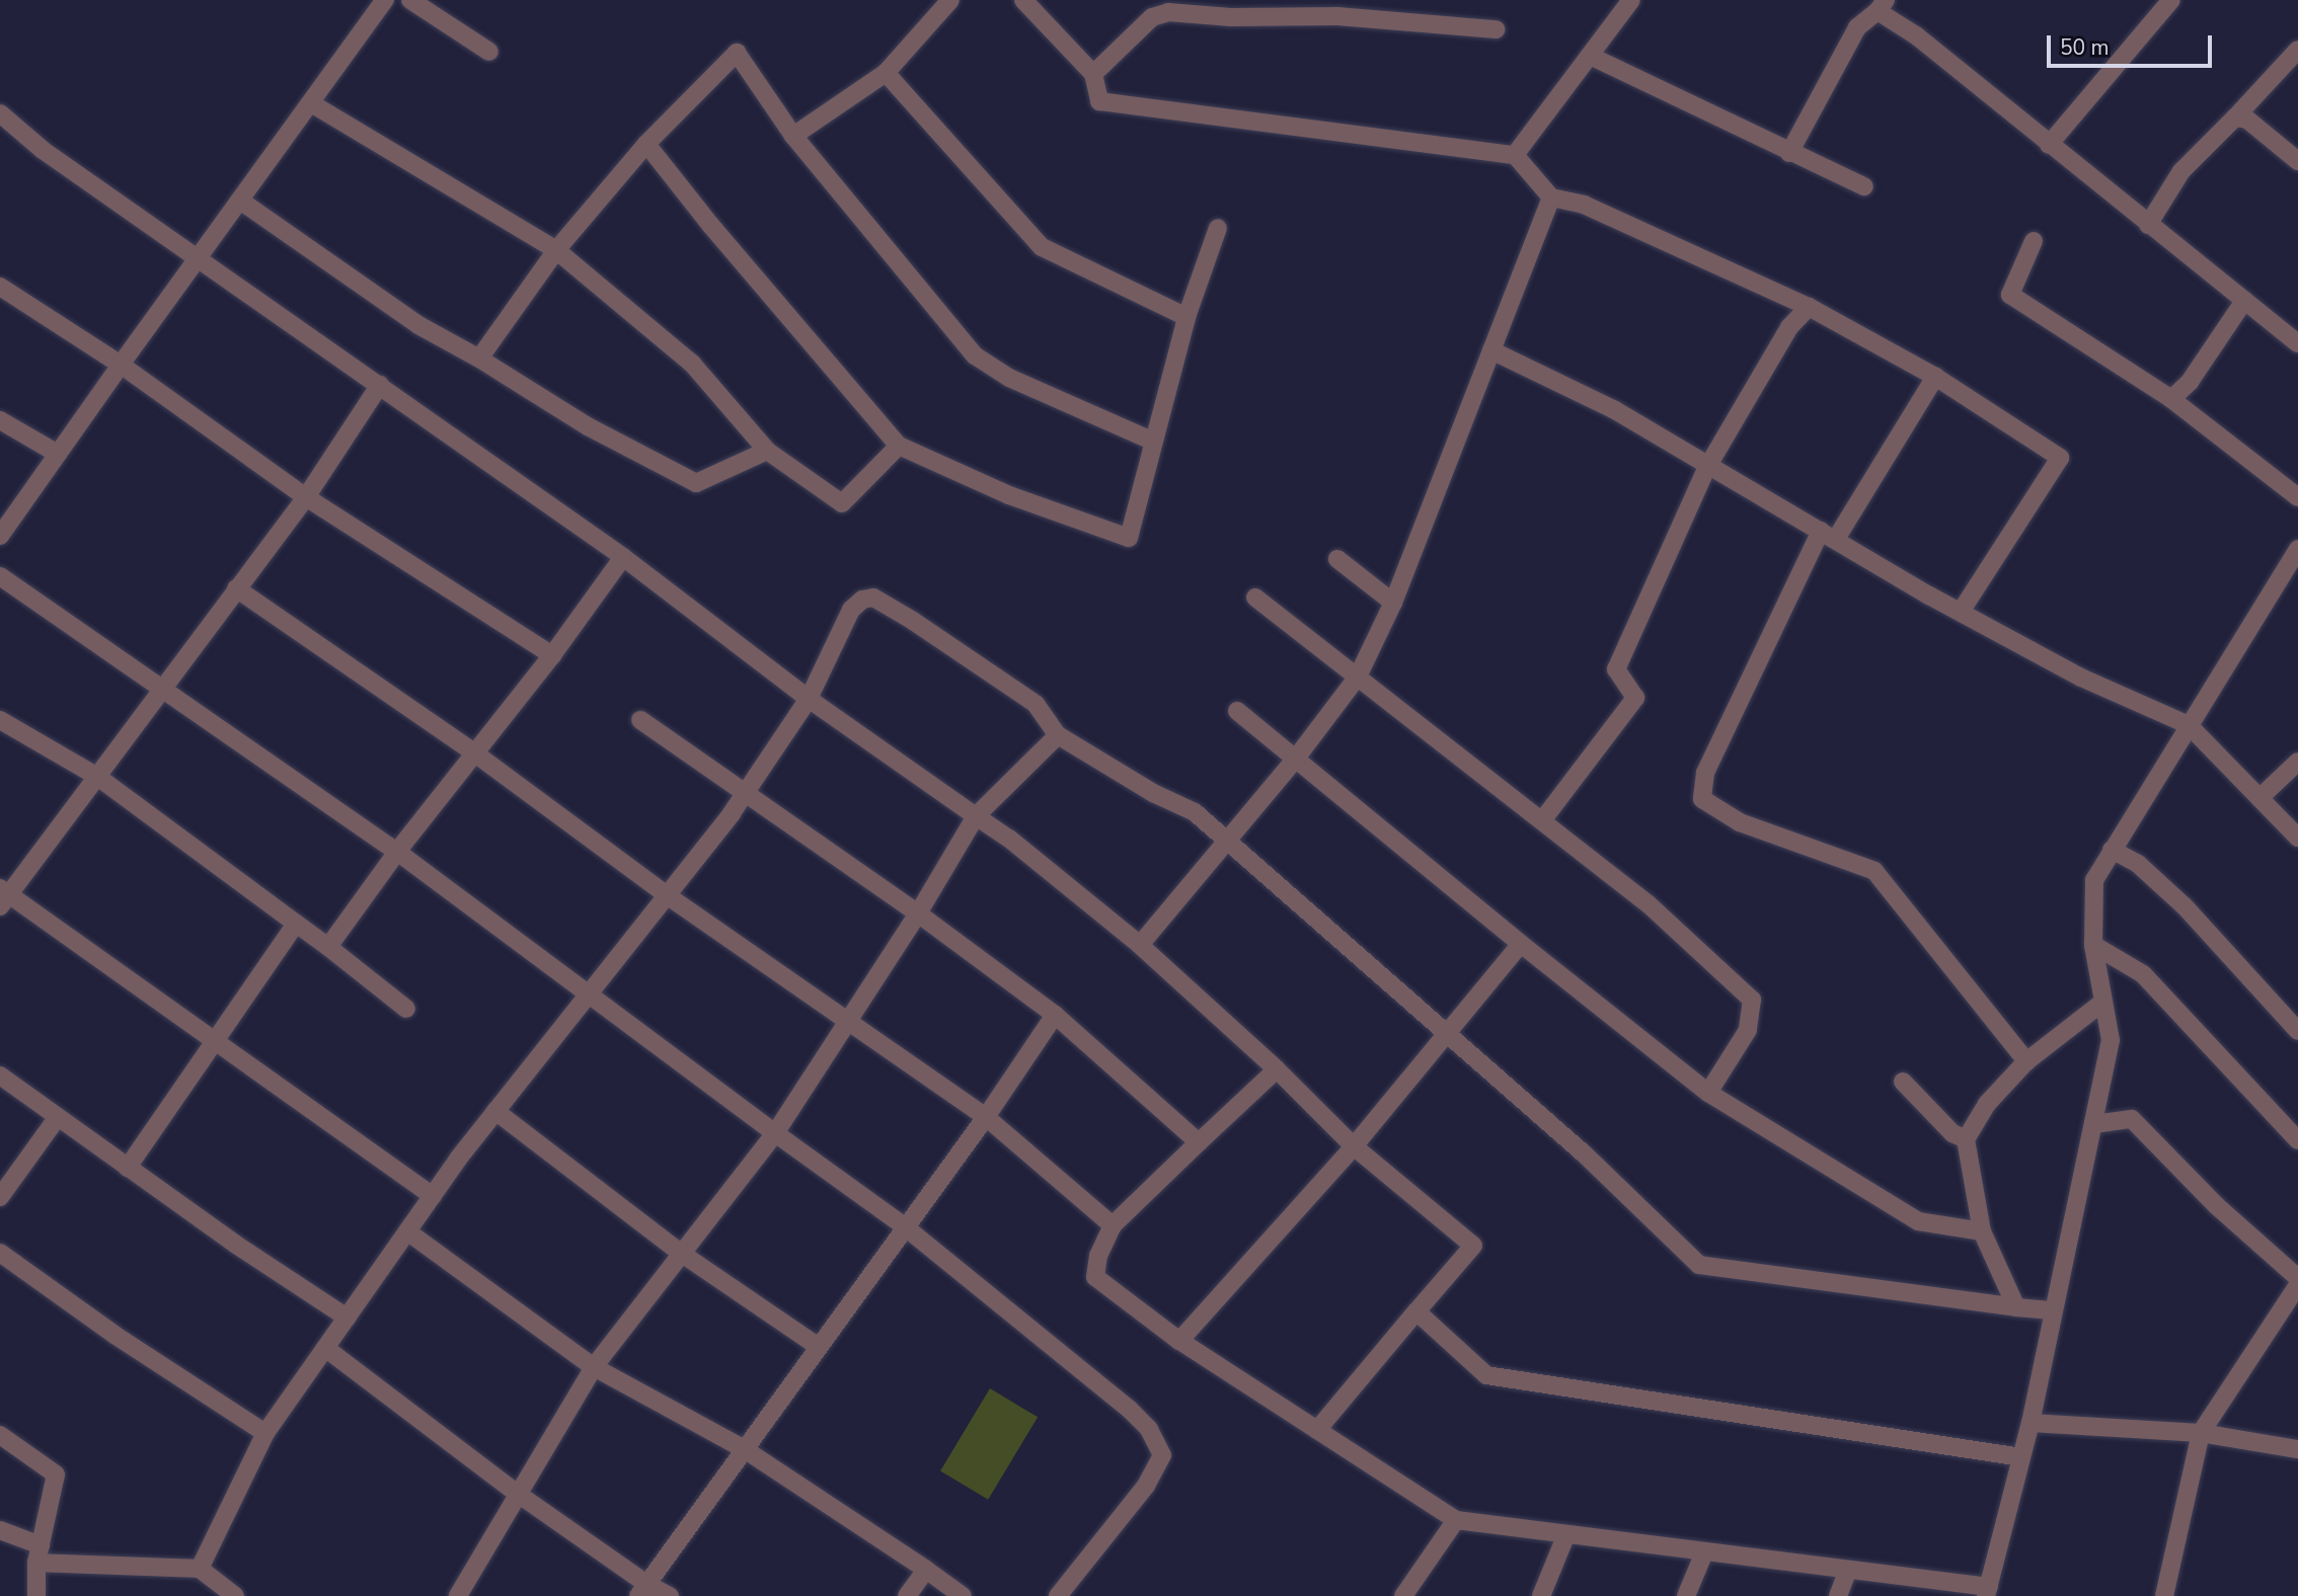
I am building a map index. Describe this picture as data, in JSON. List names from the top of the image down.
{
  "scale_bar": "50 m"
}
